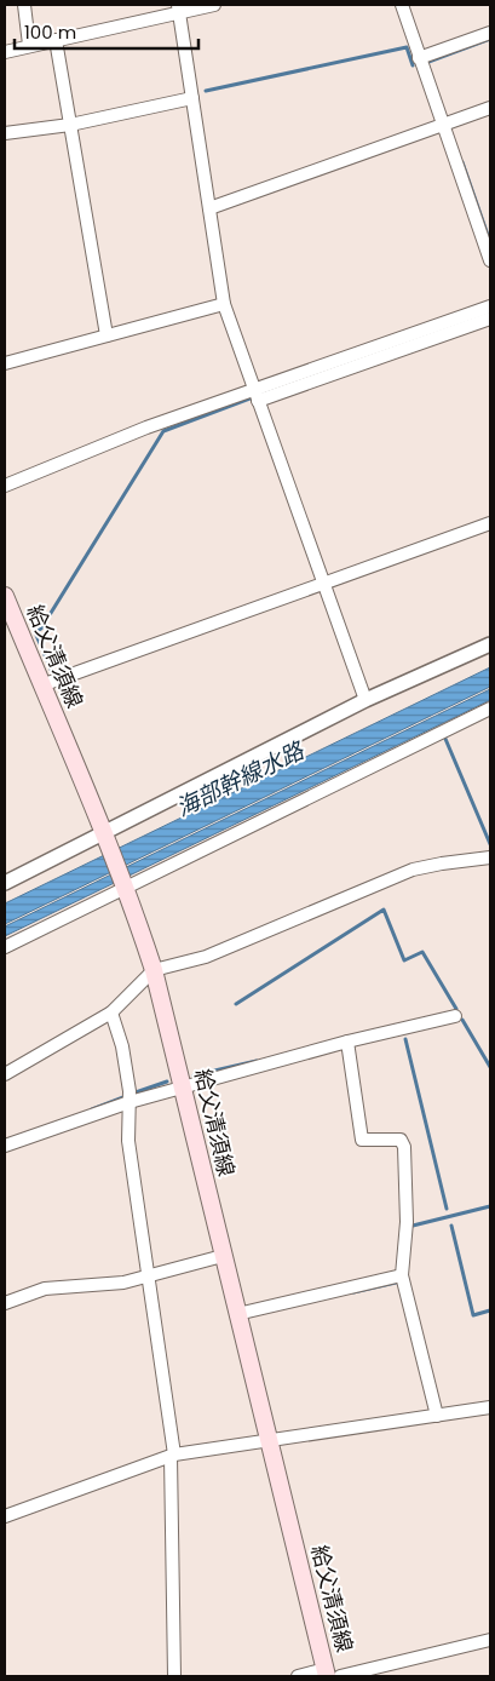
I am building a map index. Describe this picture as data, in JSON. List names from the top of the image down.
{
  "streets": {
    "main road": ["給父清須線"]
  },
  "water": ["海部幹線水路"],
  "scale_bar": "100 m"
}
